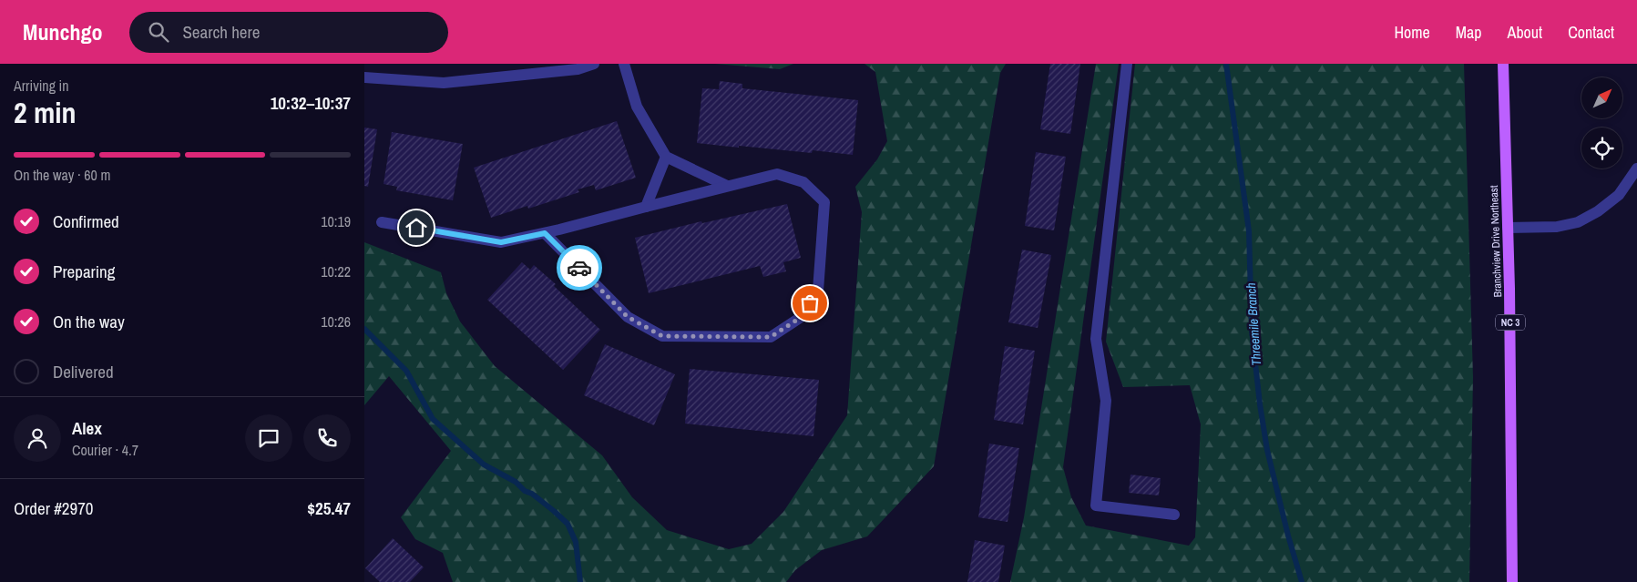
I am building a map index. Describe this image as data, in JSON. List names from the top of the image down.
{
  "streets": {
    "main road": ["Branchview Drive Northeast", "NC 3"]
  },
  "water": ["Threemile Branch"],
  "north": "top right",
  "page": {
    "header": "Munchgo",
    "search": "Search here",
    "nav": [
      "Home",
      "Map",
      "About",
      "Contact"
    ],
    "heading": ["2 min", "Arriving in", "10:32–10:37"],
    "panel": [
      "Alex",
      "Courier · 4.7",
      "Order #2970",
      "$25.47"
    ],
    "bar": "On the way · 60 m",
    "list": [
      ["Confirmed", "10:19"],
      ["Preparing", "10:22"],
      ["On the way", "10:26"],
      "Delivered"
    ]
  }
}
